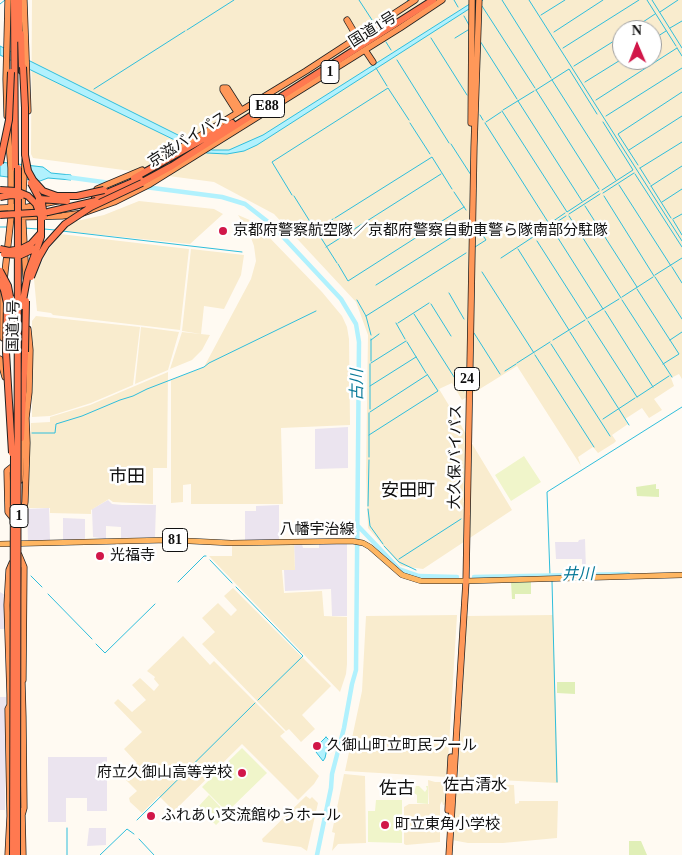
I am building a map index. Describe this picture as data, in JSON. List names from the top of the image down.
{
  "streets": {
    "highway": [
      "国道1号",
      "1",
      "E88",
      "京滋バイパス",
      "24",
      "大久保バイパス"
    ],
    "main road": ["八幡宇治線", "81"]
  },
  "crossings": [
    ["国道1号", "1"],
    ["国道1号", "E88"],
    ["国道1号", "京滋バイパス"],
    ["国道1号", "八幡宇治線"],
    ["1", "八幡宇治線"],
    ["E88", "京滋バイパス"],
    ["大久保バイパス", "八幡宇治線"]
  ],
  "districts": [
    "市田",
    "安田町",
    "佐古清水",
    "佐古"
  ],
  "water": ["古川", "井川"],
  "places": [
    "京都府警察航空隊／京都府警察自動車警ら隊南部分駐隊",
    "光福寺",
    "久御山町立町民プール",
    "府立久御山高等学校",
    "ふれあい交流館ゆうホール",
    "町立東角小学校"
  ],
  "north": "top"
}
